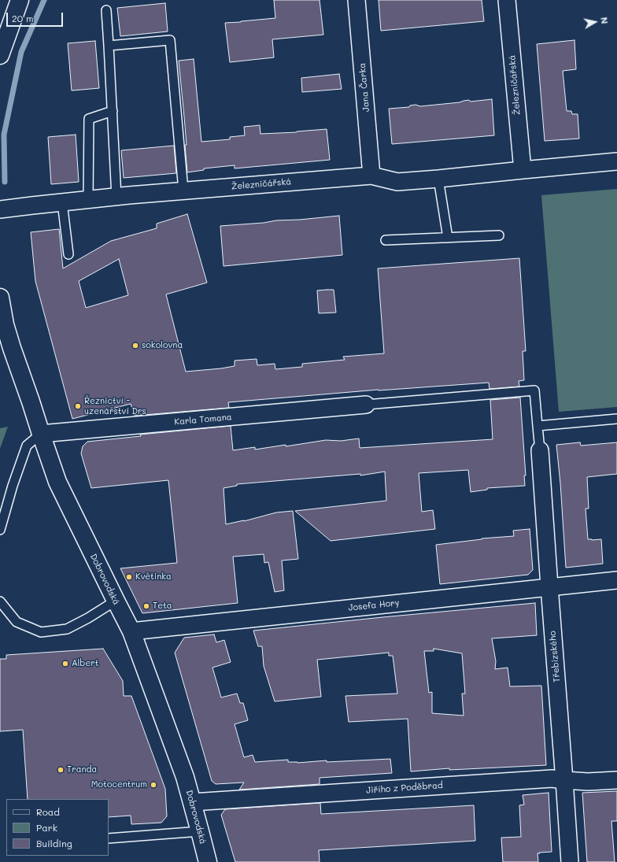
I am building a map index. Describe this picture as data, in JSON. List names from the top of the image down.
{
  "streets": {
    "street": [
      "Železničářská",
      "Jana Čarka",
      "Karla Tomana",
      "Dobrovodská",
      "Josefa Hory",
      "Třebízského",
      "Jiřího z Poděbrad"
    ]
  },
  "crossings": [
    ["Železničářská", "Jana Čarka"],
    ["Karla Tomana", "Dobrovodská"],
    ["Dobrovodská", "Josefa Hory"],
    ["Dobrovodská", "Jiřího z Poděbrad"],
    ["Josefa Hory", "Třebízského"],
    ["Třebízského", "Jiřího z Poděbrad"]
  ],
  "places": [
    "sokolovna",
    "Řeznictví - uzenářství Drs",
    "Květinka",
    "Teta",
    "Albert",
    "Tranda",
    "Motocentrum"
  ],
  "legend": ["Road", "Park", "Building"],
  "scale_bar": "20 m",
  "north": "right"
}
